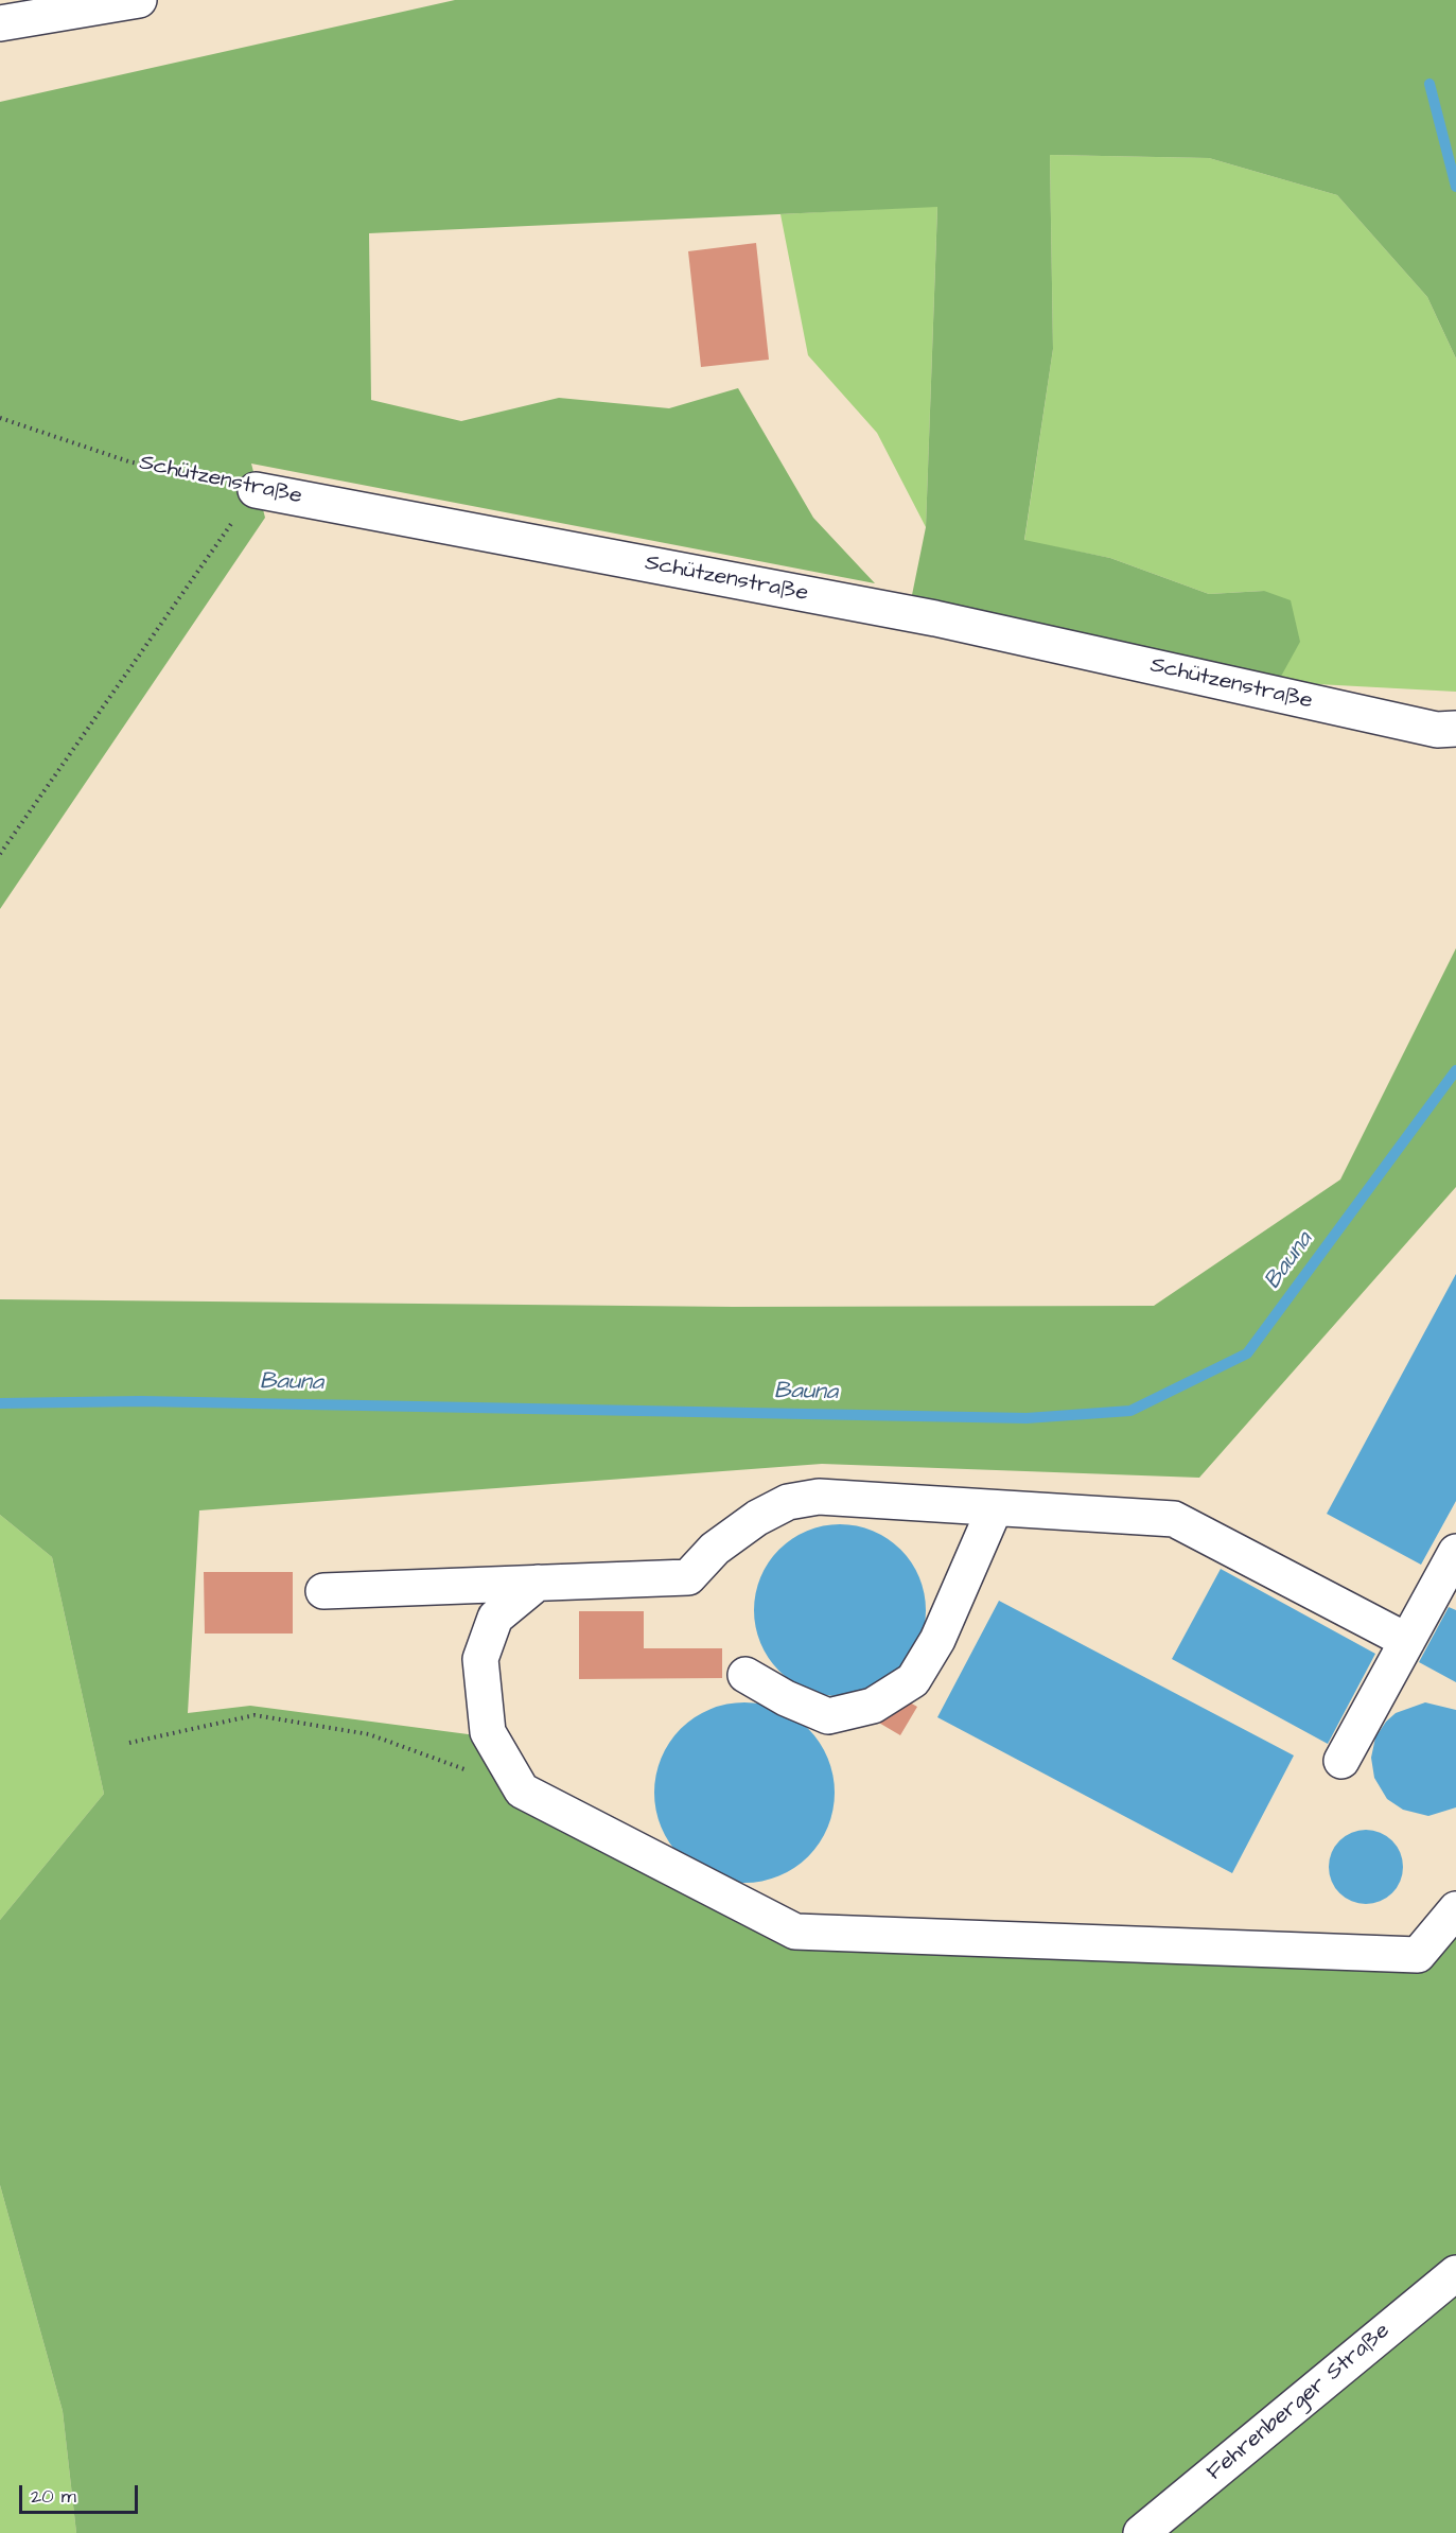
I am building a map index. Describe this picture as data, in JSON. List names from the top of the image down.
{
  "streets": {
    "main road": ["Schützenstraße", "Fehrenberger Straße"]
  },
  "water": ["Bauna"],
  "scale_bar": "20 m"
}
